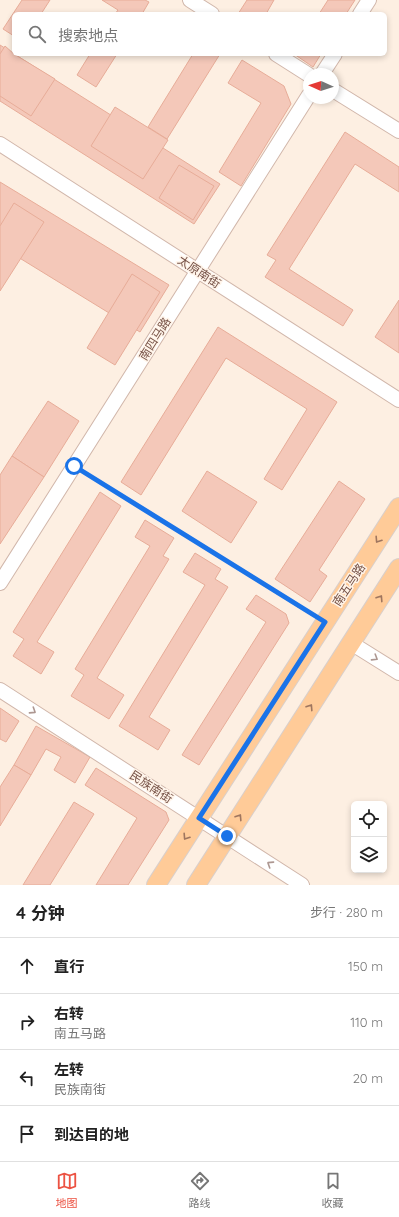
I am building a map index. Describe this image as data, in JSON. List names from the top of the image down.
{
  "streets": {
    "main road": ["南五马路"],
    "street": ["太原南街", "南四马路", "民族南街"]
  },
  "crossings": [
    ["太原南街", "南四马路"],
    ["南五马路", "民族南街"]
  ],
  "north": "left",
  "page": {
    "search": "搜索地点",
    "heading": ["4 分钟", "步行 · 280 m"],
    "list": [
      ["直行", "150 m"],
      ["右转", "南五马路", "110 m"],
      ["左转", "民族南街", "20 m"],
      "到达目的地"
    ],
    "nav": ["地图", "路线", "收藏"]
  }
}
